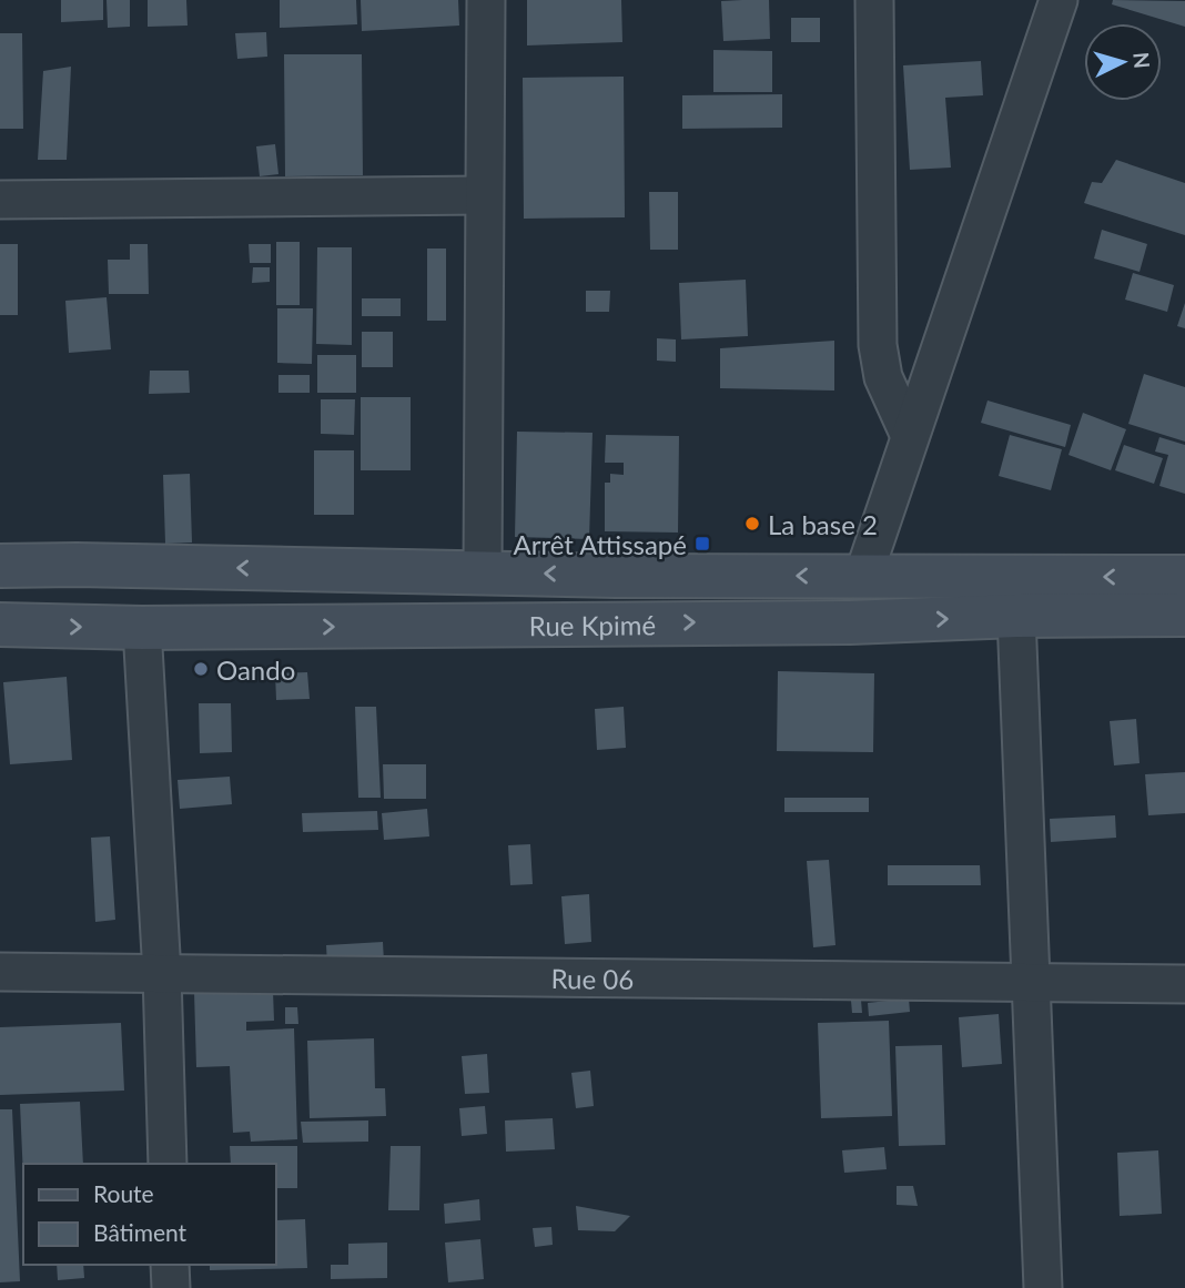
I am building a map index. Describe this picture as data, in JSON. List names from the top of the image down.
{
  "streets": {
    "main road": ["Rue Kpimé"],
    "street": ["Rue 06"]
  },
  "places": {
    "other": ["La base 2", "Oando"],
    "transit": ["Arrêt Attissapé"]
  },
  "legend": ["Route", "Bâtiment"],
  "north": "right"
}
